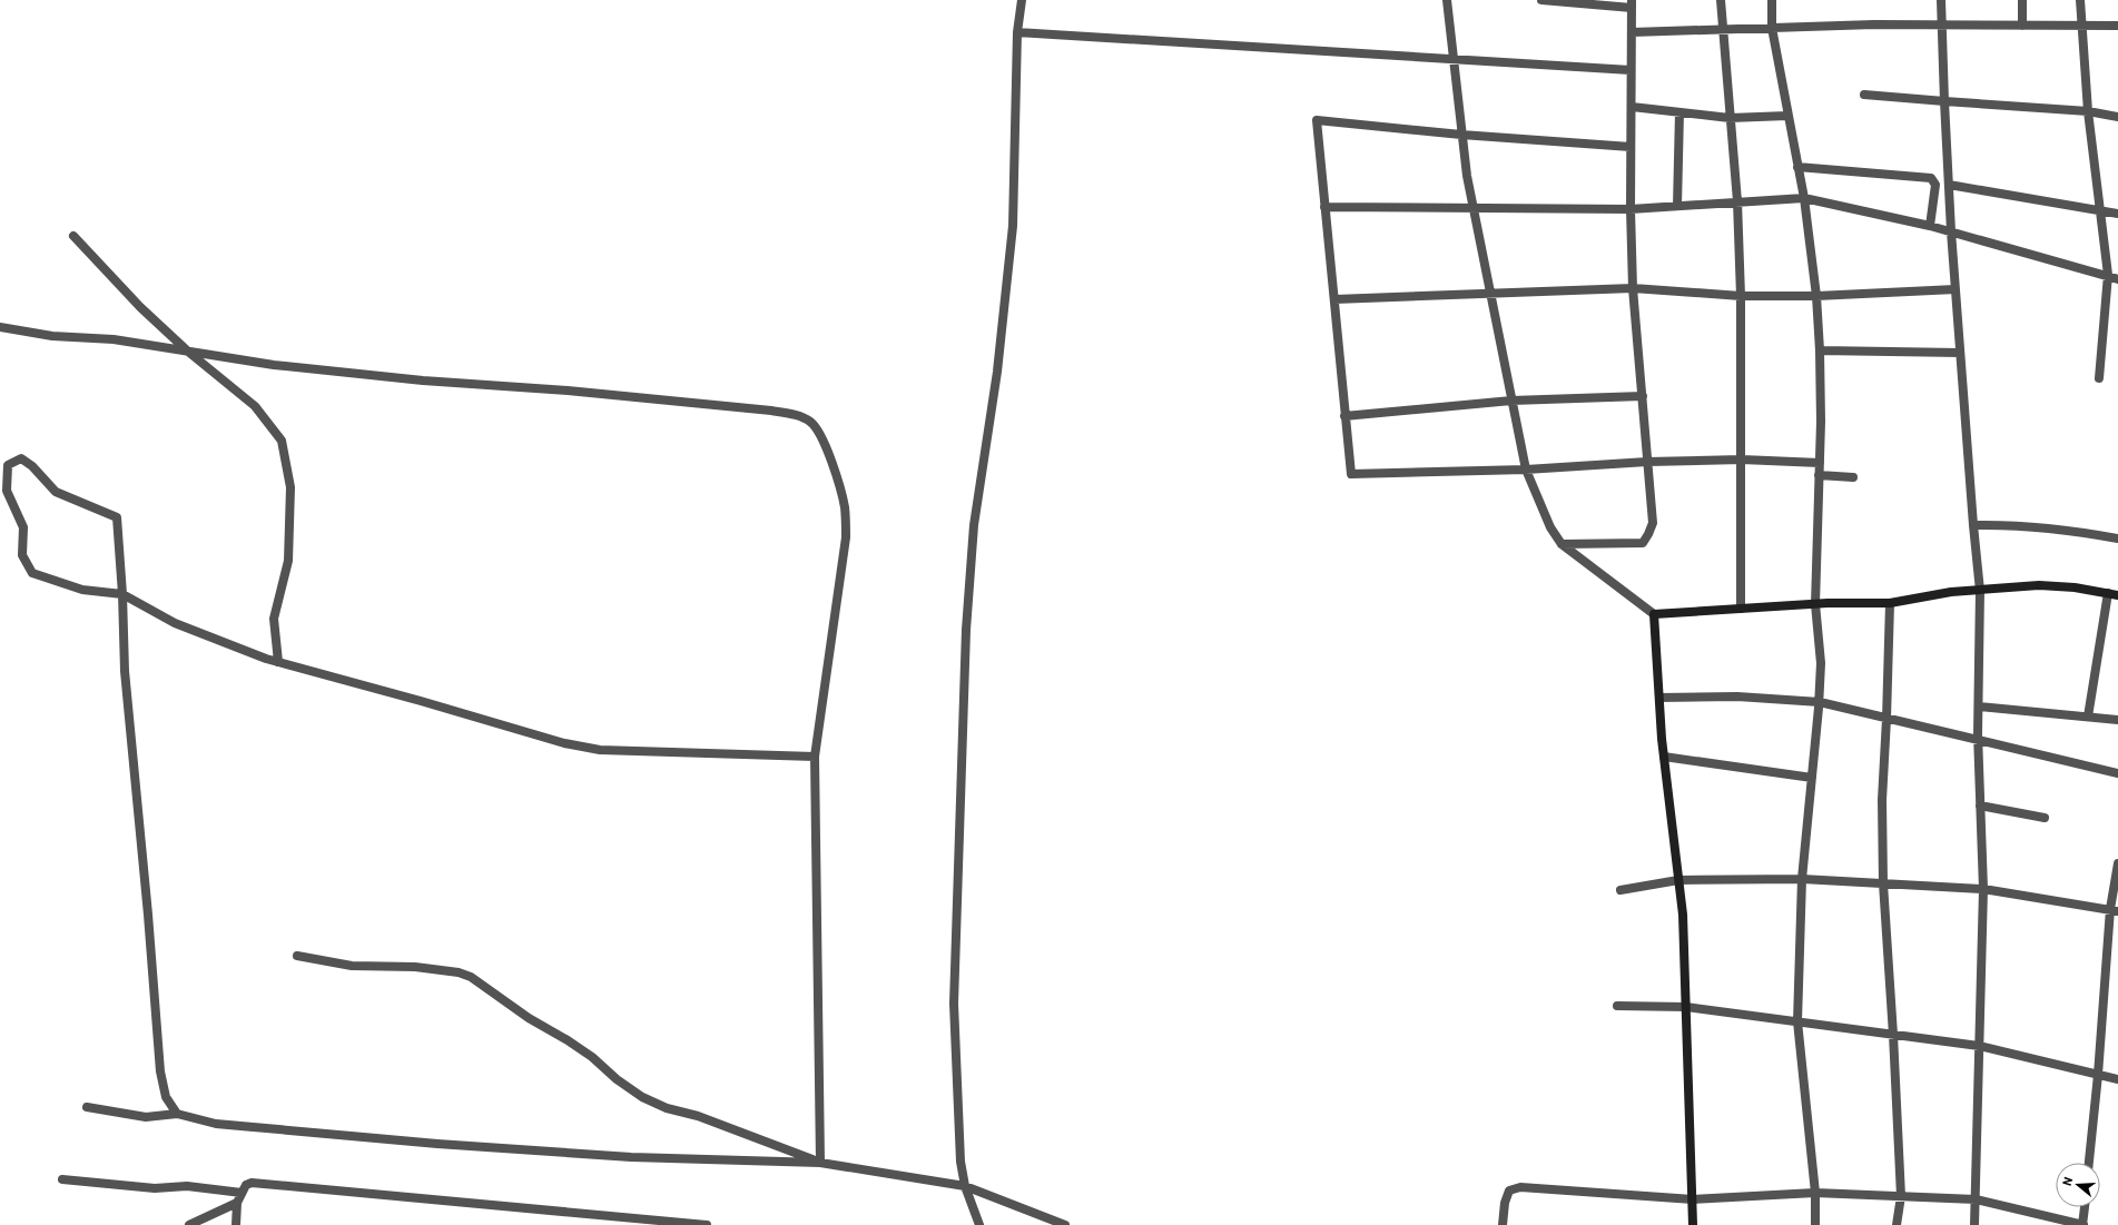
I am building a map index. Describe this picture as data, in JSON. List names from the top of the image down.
{
  "north": "left"
}
